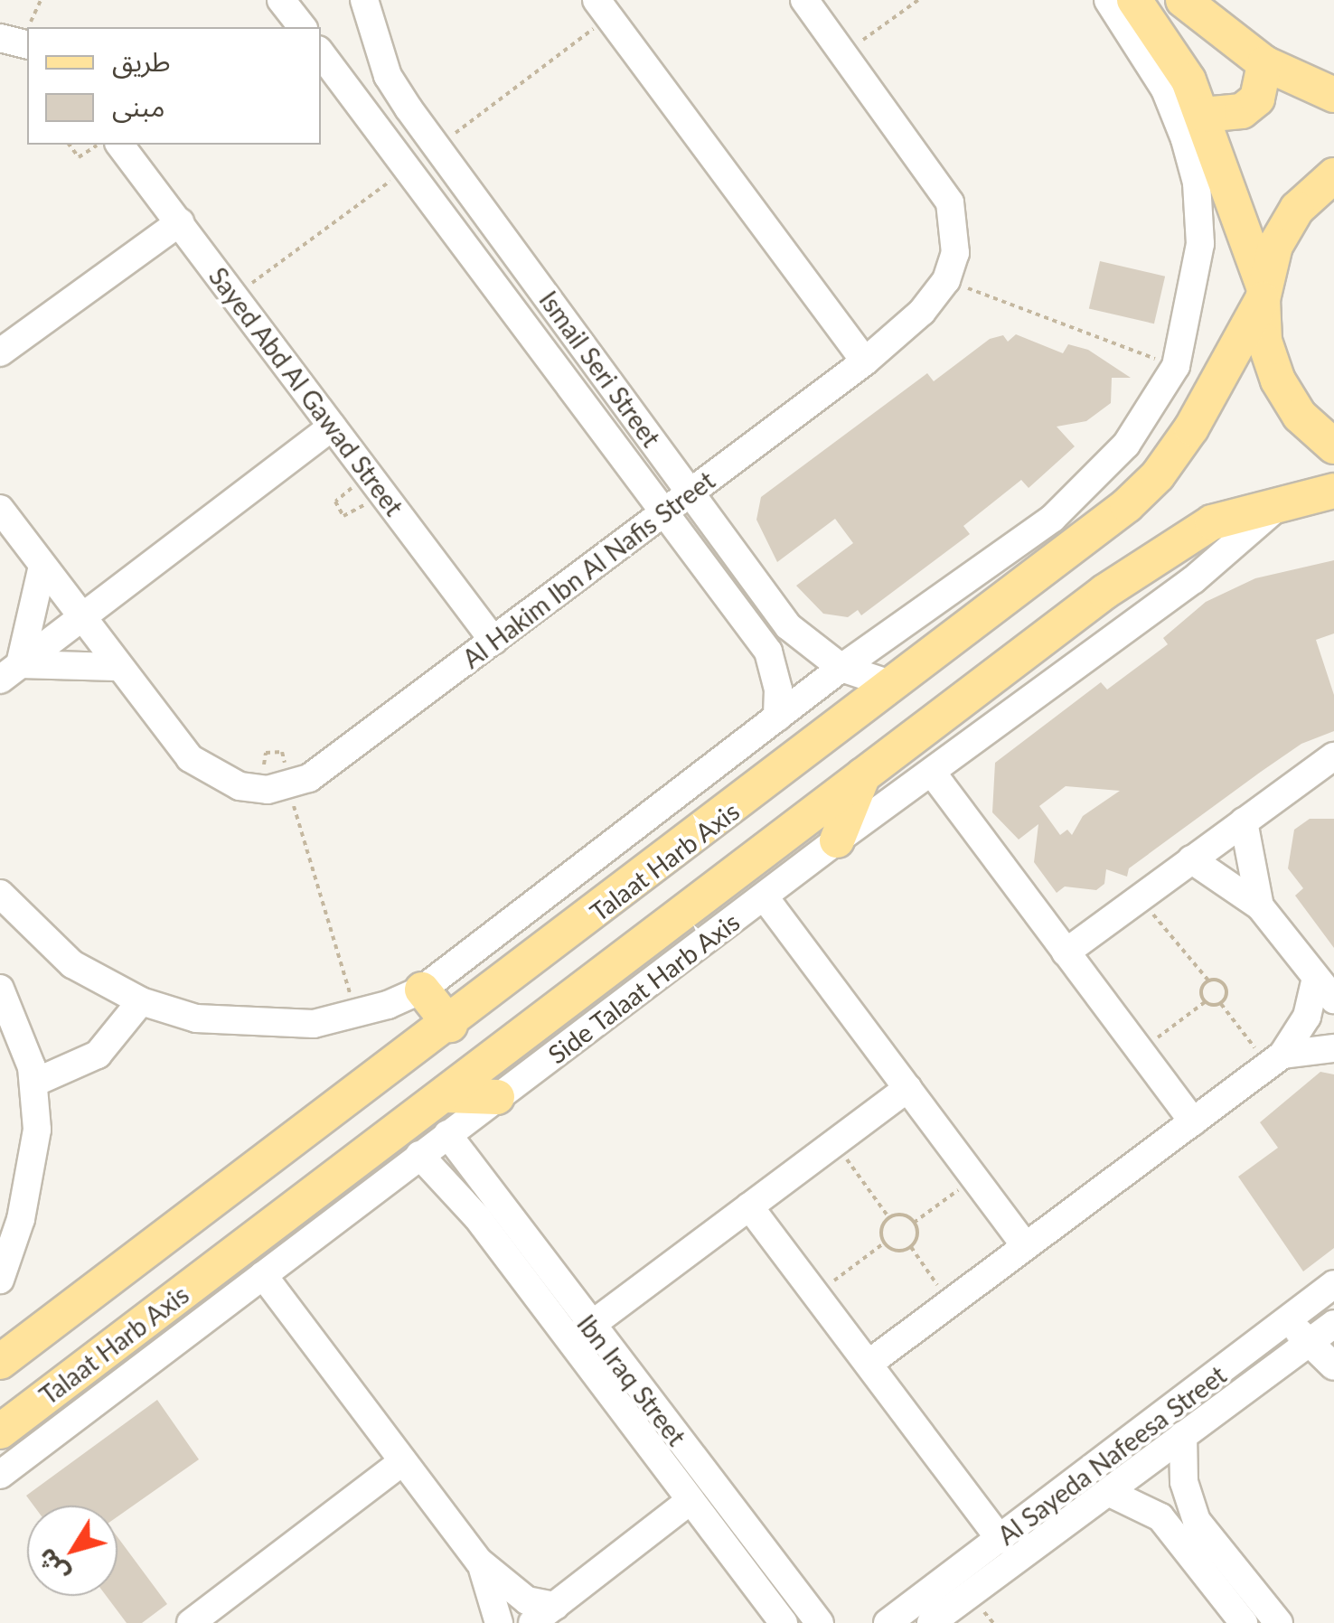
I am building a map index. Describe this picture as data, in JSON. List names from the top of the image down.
{
  "streets": {
    "main road": ["Talaat Harb Axis"],
    "street": [
      "Ismail Seri Street",
      "Sayed Abd Al Gawad Street",
      "Al Hakim Ibn Al Nafis Street",
      "Side Talaat Harb Axis",
      "Ibn Iraq Street",
      "Al Sayeda Nafeesa Street"
    ]
  },
  "crossings": [
    ["Ismail Seri Street", "Al Hakim Ibn Al Nafis Street"],
    ["Ismail Seri Street", "Talaat Harb Axis"],
    ["Sayed Abd Al Gawad Street", "Al Hakim Ibn Al Nafis Street"],
    ["Talaat Harb Axis", "Side Talaat Harb Axis"],
    ["Side Talaat Harb Axis", "Ibn Iraq Street"]
  ],
  "legend": ["طريق", "مبنى"],
  "north": "bottom left"
}
